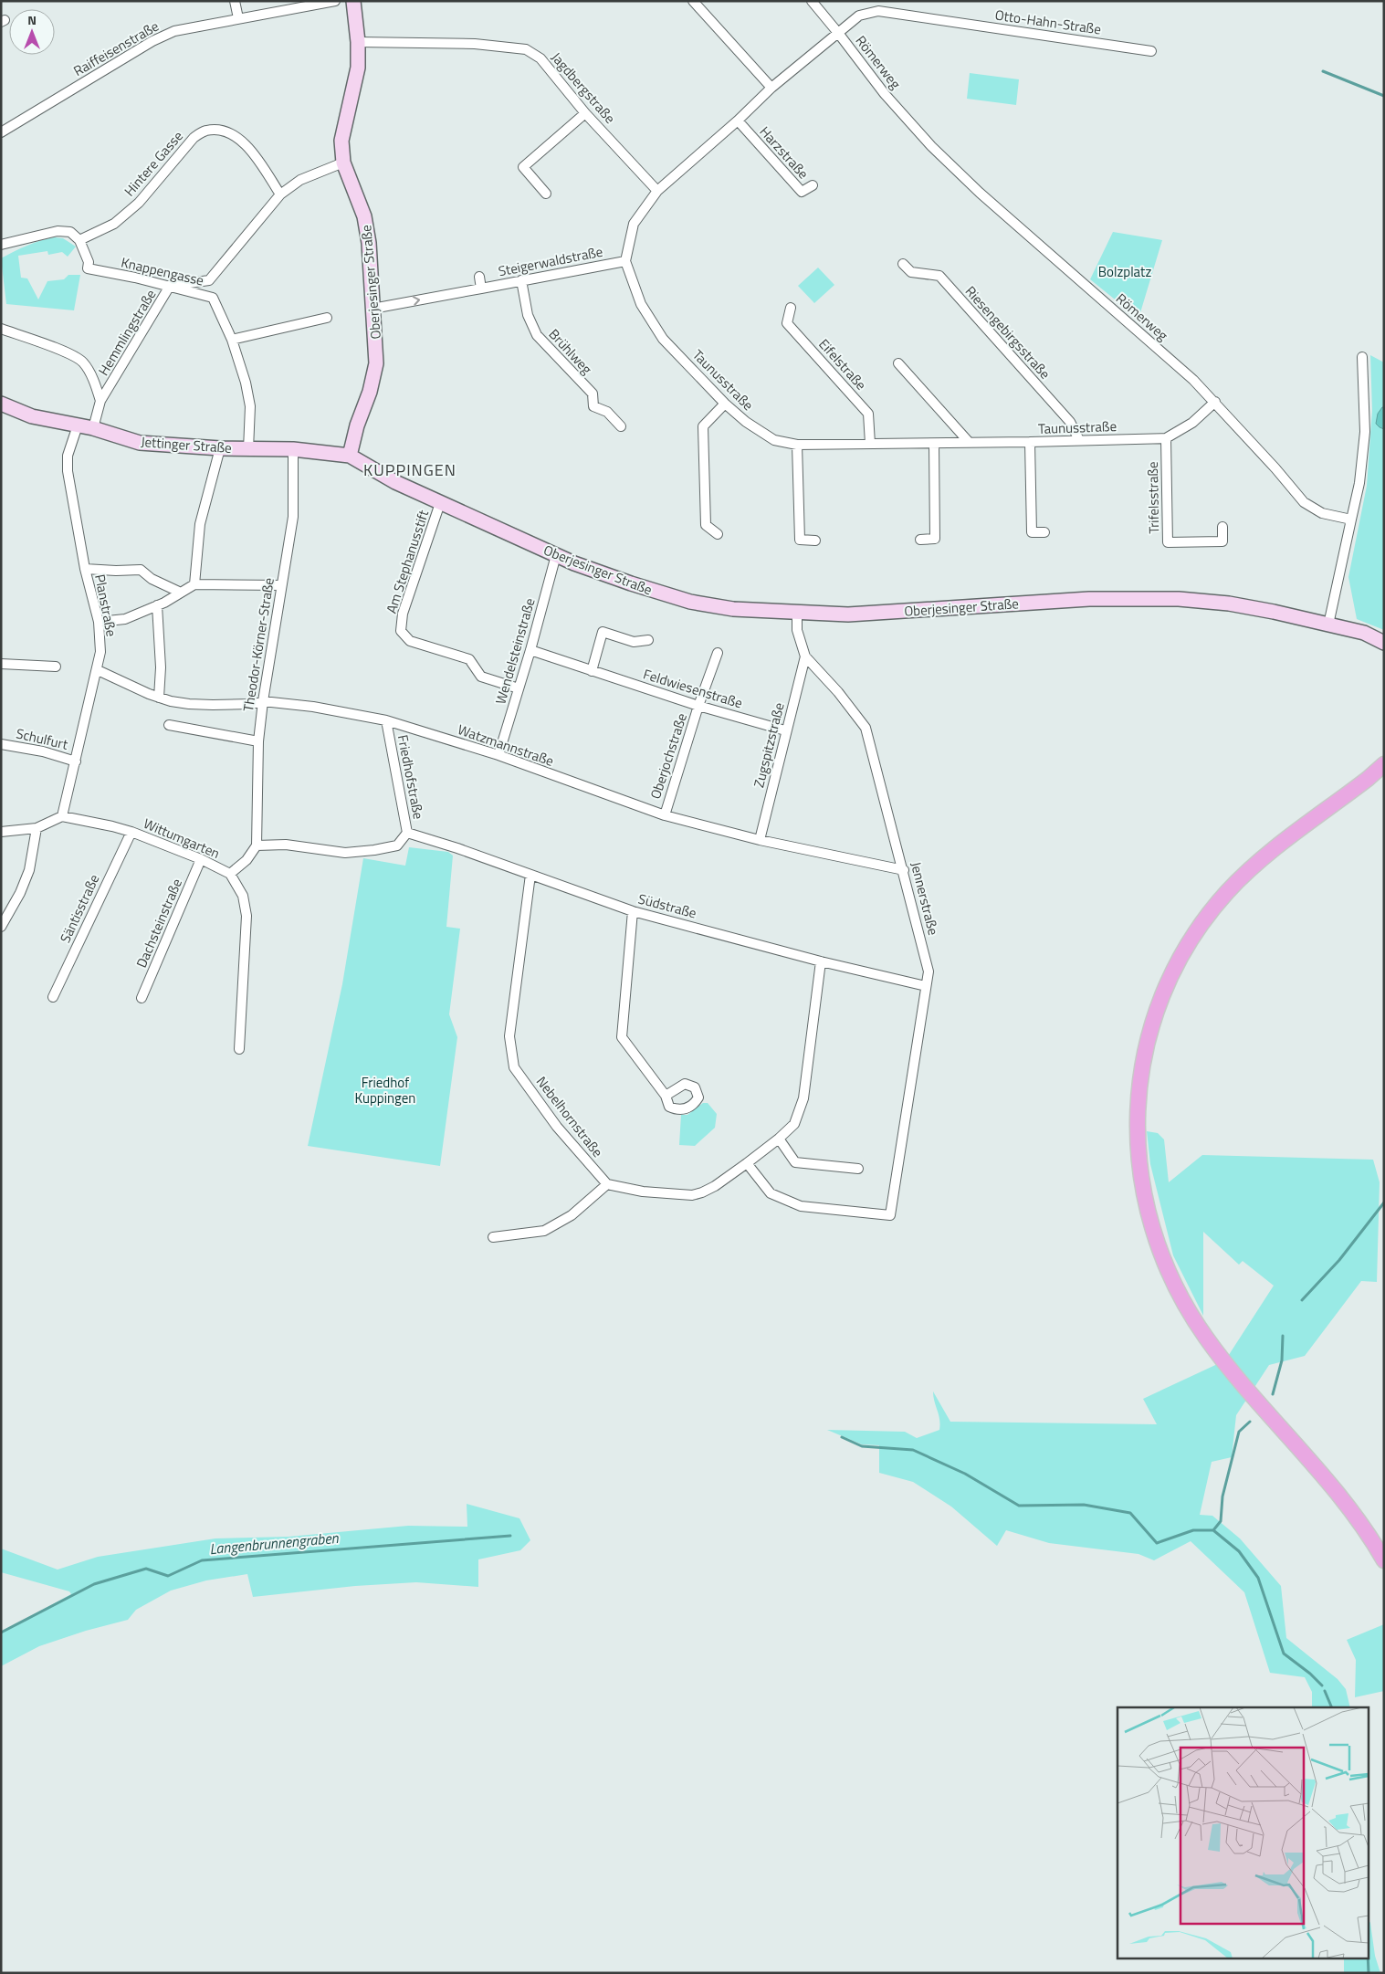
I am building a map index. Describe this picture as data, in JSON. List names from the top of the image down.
{
  "streets": {
    "main road": ["Oberjesinger Straße", "Jettinger Straße"],
    "street": [
      "Otto-Hahn-Straße",
      "Raiffeisenstraße",
      "Römerweg",
      "Jagdbergstraße",
      "Harzstraße",
      "Hintere Gasse",
      "Steigerwaldstraße",
      "Knappengasse",
      "Hemmlingstraße",
      "Riesengebirgsstraße",
      "Brühlweg",
      "Eifelstraße",
      "Taunusstraße",
      "Trifelsstraße",
      "Am Stephanusstift",
      "Planstraße",
      "Theodor-Körner-Straße",
      "Wendelsteinstraße",
      "Feldwiesenstraße",
      "Schulfurt",
      "Watzmannstraße",
      "Zugspitzstraße",
      "Oberjochstraße",
      "Friedhofstraße",
      "Wittumgarten",
      "Jennerstraße",
      "Südstraße",
      "Säntisstraße",
      "Dachsteinstraße",
      "Nebelhornstraße"
    ]
  },
  "crossings": [
    ["Otto-Hahn-Straße", "Römerweg"],
    ["Römerweg", "Taunusstraße"],
    ["Jagdbergstraße", "Oberjesinger Straße"],
    ["Hintere Gasse", "Knappengasse"],
    ["Steigerwaldstraße", "Oberjesinger Straße"],
    ["Steigerwaldstraße", "Brühlweg"],
    ["Steigerwaldstraße", "Taunusstraße"],
    ["Knappengasse", "Hemmlingstraße"],
    ["Knappengasse", "Jettinger Straße"],
    ["Oberjesinger Straße", "Jettinger Straße"],
    ["Oberjesinger Straße", "Am Stephanusstift"],
    ["Oberjesinger Straße", "Wendelsteinstraße"],
    ["Oberjesinger Straße", "Jennerstraße"],
    ["Hemmlingstraße", "Jettinger Straße"],
    ["Riesengebirgsstraße", "Taunusstraße"],
    ["Eifelstraße", "Taunusstraße"],
    ["Taunusstraße", "Trifelsstraße"],
    ["Jettinger Straße", "Planstraße"],
    ["Jettinger Straße", "Theodor-Körner-Straße"],
    ["Am Stephanusstift", "Wendelsteinstraße"],
    ["Planstraße", "Schulfurt"],
    ["Planstraße", "Watzmannstraße"],
    ["Planstraße", "Wittumgarten"],
    ["Theodor-Körner-Straße", "Watzmannstraße"],
    ["Theodor-Körner-Straße", "Friedhofstraße"],
    ["Wendelsteinstraße", "Feldwiesenstraße"],
    ["Wendelsteinstraße", "Watzmannstraße"],
    ["Feldwiesenstraße", "Zugspitzstraße"],
    ["Feldwiesenstraße", "Oberjochstraße"],
    ["Watzmannstraße", "Zugspitzstraße"],
    ["Watzmannstraße", "Oberjochstraße"],
    ["Watzmannstraße", "Friedhofstraße"],
    ["Watzmannstraße", "Jennerstraße"],
    ["Zugspitzstraße", "Jennerstraße"],
    ["Friedhofstraße", "Südstraße"],
    ["Wittumgarten", "Säntisstraße"],
    ["Wittumgarten", "Dachsteinstraße"],
    ["Jennerstraße", "Südstraße"],
    ["Südstraße", "Nebelhornstraße"]
  ],
  "one_way": ["Steigerwaldstraße"],
  "districts": ["KUPPINGEN"],
  "water": ["Langenbrunnengraben"],
  "parks": ["Bolzplatz", "Friedhof Kuppingen"],
  "north": "top"
}
